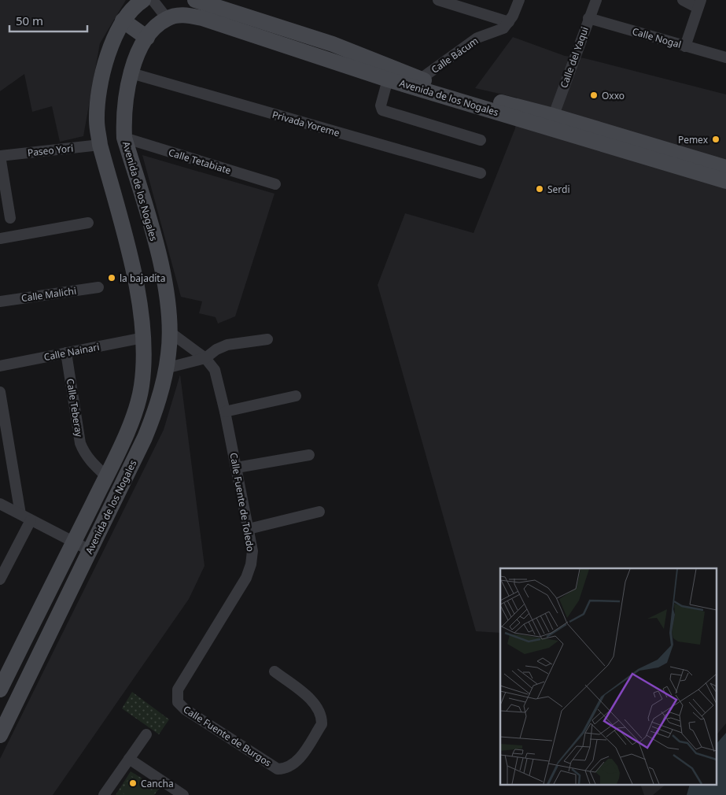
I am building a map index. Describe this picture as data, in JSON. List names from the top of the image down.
{
  "streets": {
    "main road": ["Avenida de los Nogales"],
    "street": [
      "Calle Nogal",
      "Calle Bácum",
      "Calle del Yaqui",
      "Privada Yoreme",
      "Paseo Yori",
      "Calle Tetabiate",
      "Calle Malichi",
      "Calle Nainari",
      "Calle Teberay",
      "Calle Fuente de Toledo",
      "Calle Fuente de Burgos"
    ]
  },
  "crossings": [
    ["Calle Nogal", "Calle del Yaqui"],
    ["Calle Bácum", "Avenida de los Nogales"],
    ["Calle del Yaqui", "Avenida de los Nogales"],
    ["Avenida de los Nogales", "Privada Yoreme"],
    ["Avenida de los Nogales", "Paseo Yori"],
    ["Avenida de los Nogales", "Calle Tetabiate"],
    ["Avenida de los Nogales", "Calle Nainari"],
    ["Avenida de los Nogales", "Calle Teberay"],
    ["Avenida de los Nogales", "Calle Fuente de Toledo"],
    ["Calle Nainari", "Calle Teberay"],
    ["Calle Fuente de Toledo", "Calle Fuente de Burgos"]
  ],
  "places": [
    "Oxxo",
    "Pemex",
    "Serdi",
    "la bajadita",
    "Cancha"
  ],
  "scale_bar": "50 m"
}
